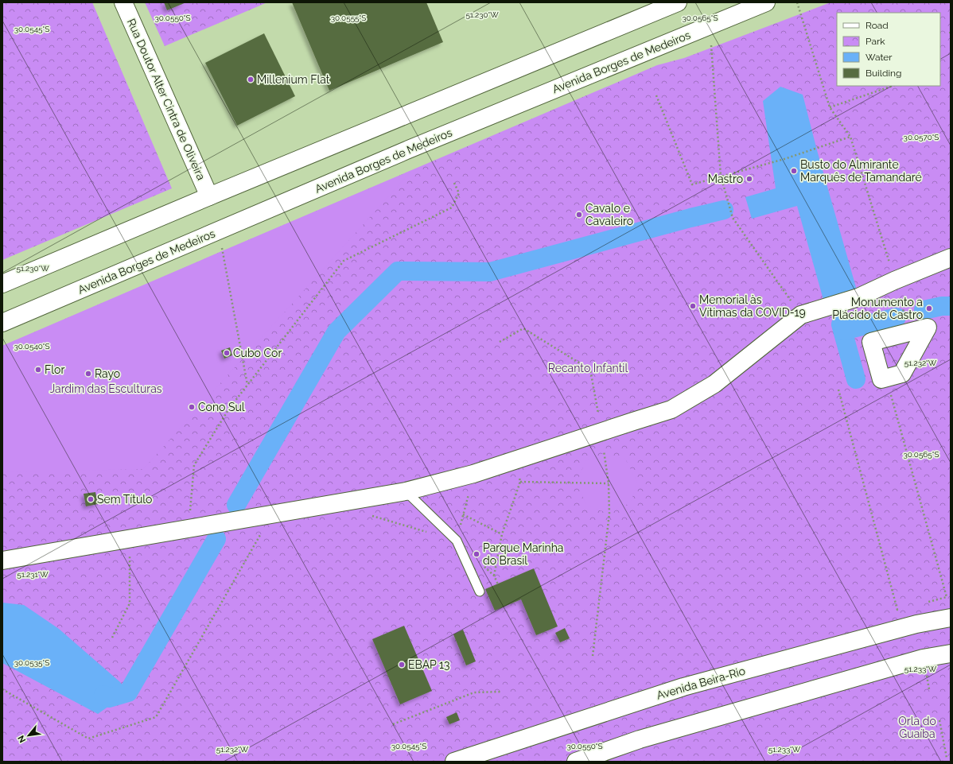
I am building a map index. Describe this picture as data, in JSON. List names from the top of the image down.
{
  "streets": {
    "main road": ["Avenida Borges de Medeiros", "Rua Doutor Alter Cintra de Oliveira", "Avenida Beira-Rio"]
  },
  "parks": ["Recanto Infantil", "Jardim das Esculturas", "Orla do Guaíba"],
  "places": [
    "Millenium Flat",
    "Busto do Almirante Marquês de Tamandaré",
    "Mastro",
    "Cavalo e Cavaleiro",
    "Memorial às Vítimas da COVID-19",
    "Monumento a Plácido de Castro",
    "Cubo Cor",
    "Flor",
    "Rayo",
    "Cono Sul",
    "Sem Título",
    "Parque Marinha do Brasil",
    "EBAP 13"
  ],
  "legend": [
    "Road",
    "Park",
    "Water",
    "Building"
  ],
  "north": "bottom left",
  "coordinates": [
    "51.230°W",
    "30.0550°S",
    "30.0555°S",
    "30.0565°S",
    "30.0545°S",
    "30.0570°S",
    "30.0540°S",
    "51.232°W",
    "51.231°W",
    "30.0535°S",
    "51.233°W"
  ]
}
